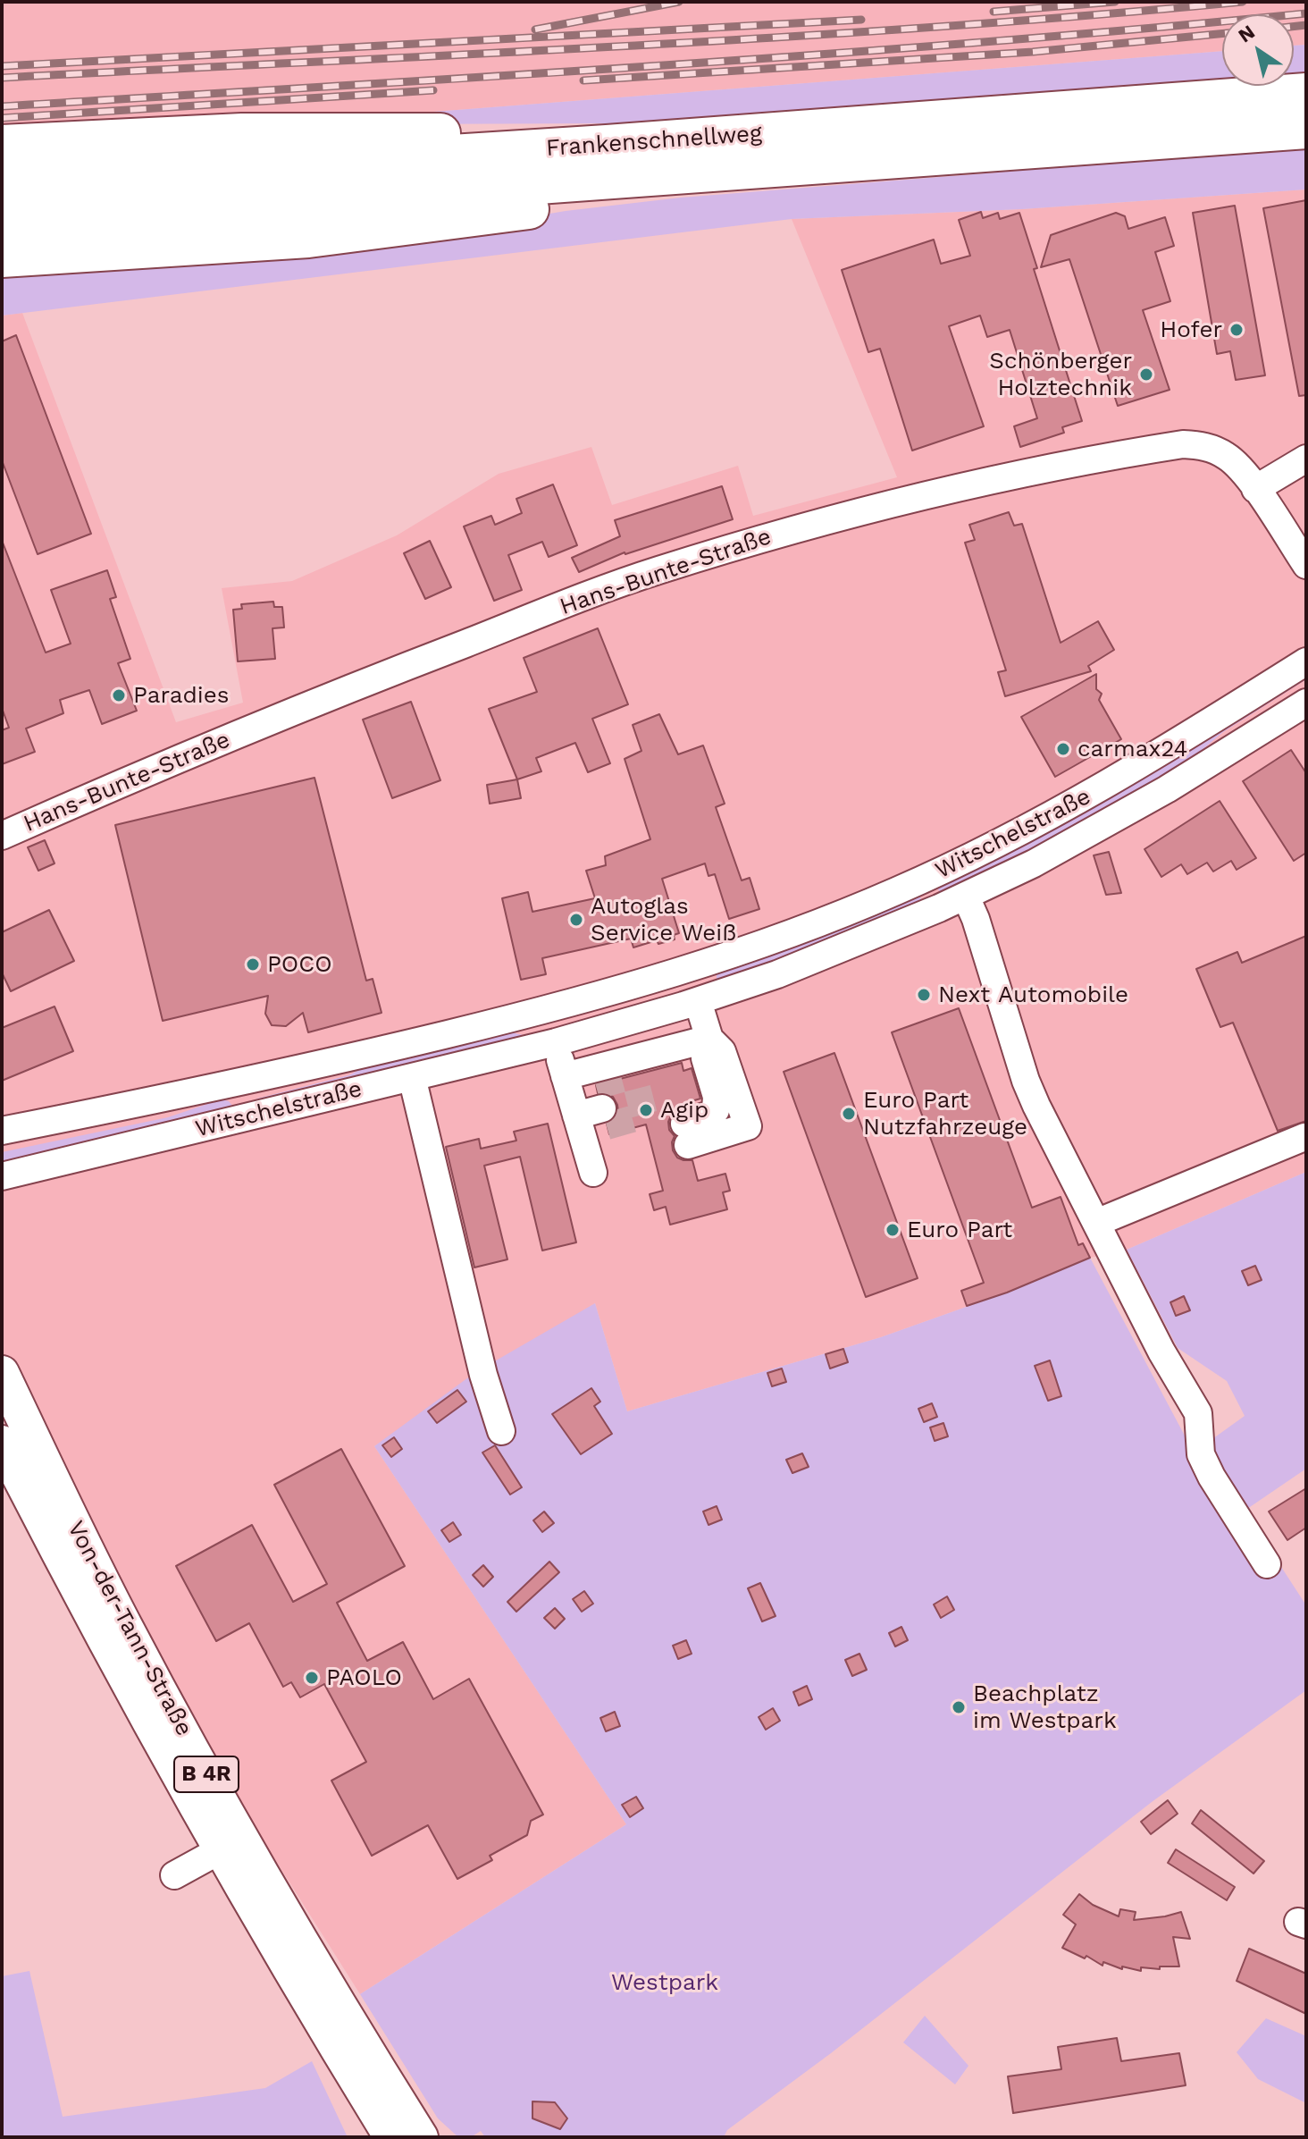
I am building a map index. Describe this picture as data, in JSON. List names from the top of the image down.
{
  "streets": {
    "highway": ["Frankenschnellweg"],
    "main road": ["Von-der-Tann-Straße", "B 4R"],
    "street": ["Hans-Bunte-Straße", "Witschelstraße"]
  },
  "parks": ["Westpark"],
  "places": [
    "Hofer",
    "Schönberger Holztechnik",
    "Paradies",
    "carmax24",
    "Autoglas Service Weiß",
    "POCO",
    "Next Automobile",
    "Agip",
    "Euro Part Nutzfahrzeuge",
    "Euro Part",
    "PAOLO",
    "Beachplatz im Westpark"
  ],
  "north": "top left"
}
